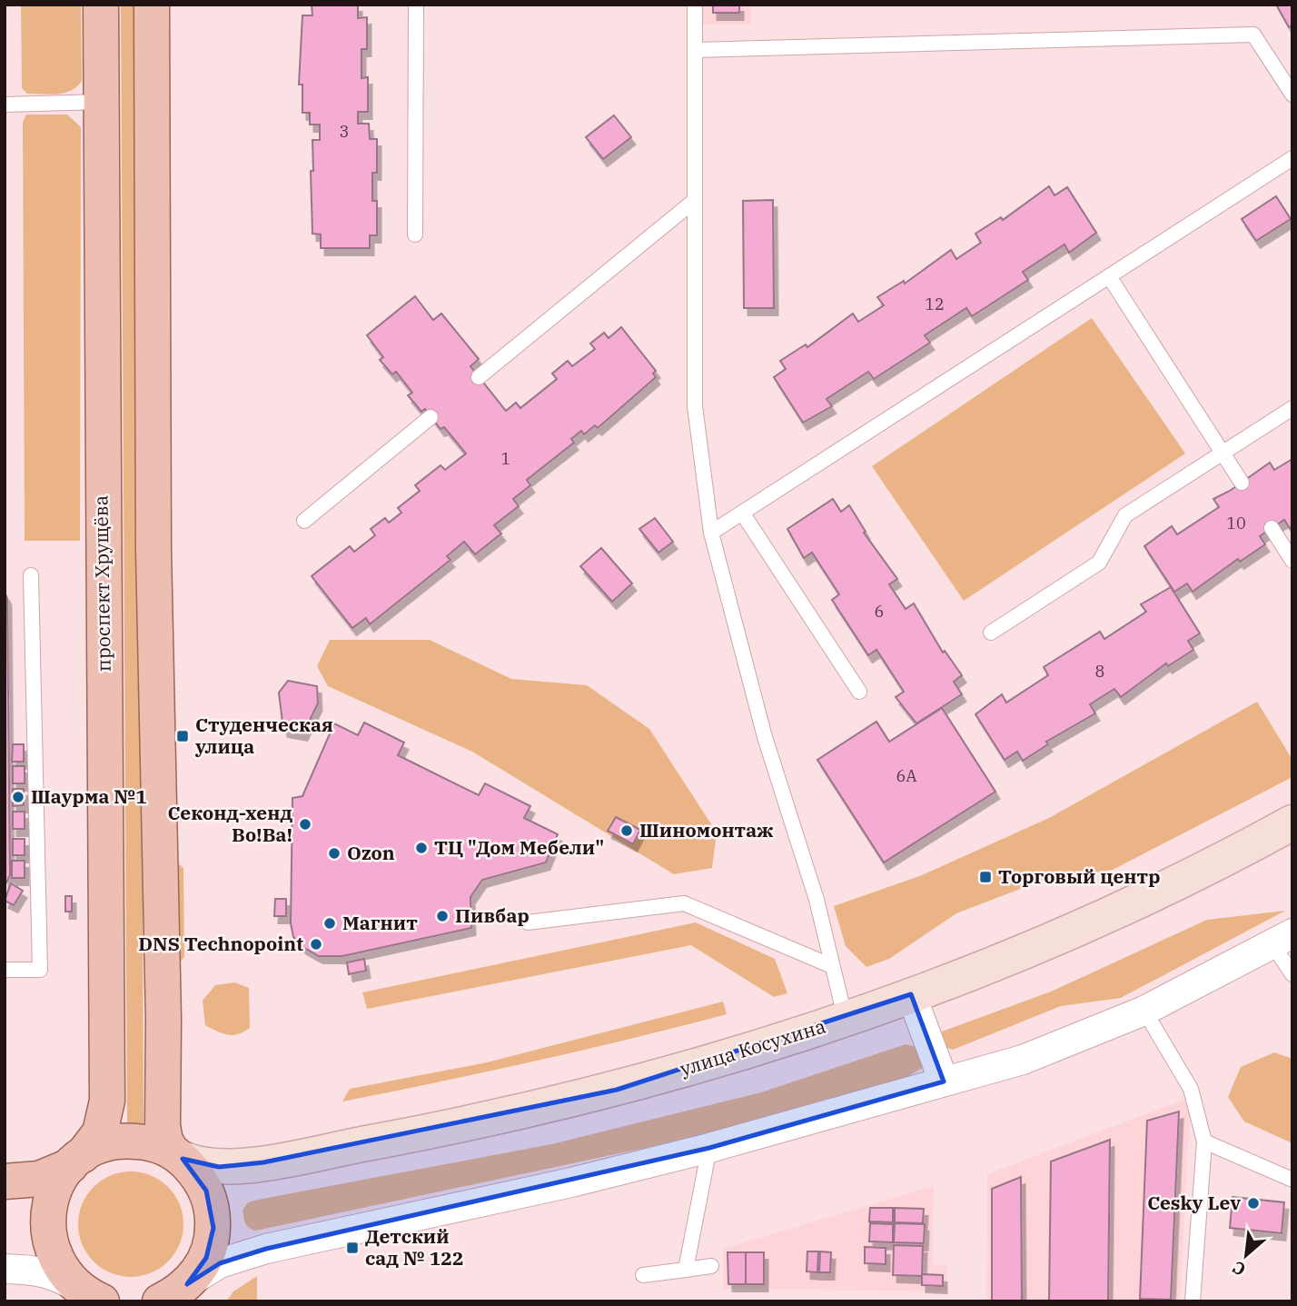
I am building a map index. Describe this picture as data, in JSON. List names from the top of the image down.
{
  "streets": {
    "main road": ["проспект Хрущёва", "улица Косухина"]
  },
  "places": {
    "transit": ["Студенческая улица", "Торговый центр", "Детский сад № 122"],
    "other": [
      "Шаурма №1",
      "Секонд-хенд Во!Ва!",
      "Шиномонтаж",
      "ТЦ \"Дом Мебели\"",
      "Ozon",
      "Пивбар",
      "Магнит",
      "DNS Technopoint",
      "Cesky Lev"
    ]
  },
  "house_numbers": [
    "3",
    "12",
    "1",
    "10",
    "6",
    "8",
    "6А"
  ],
  "north": "bottom left"
}
